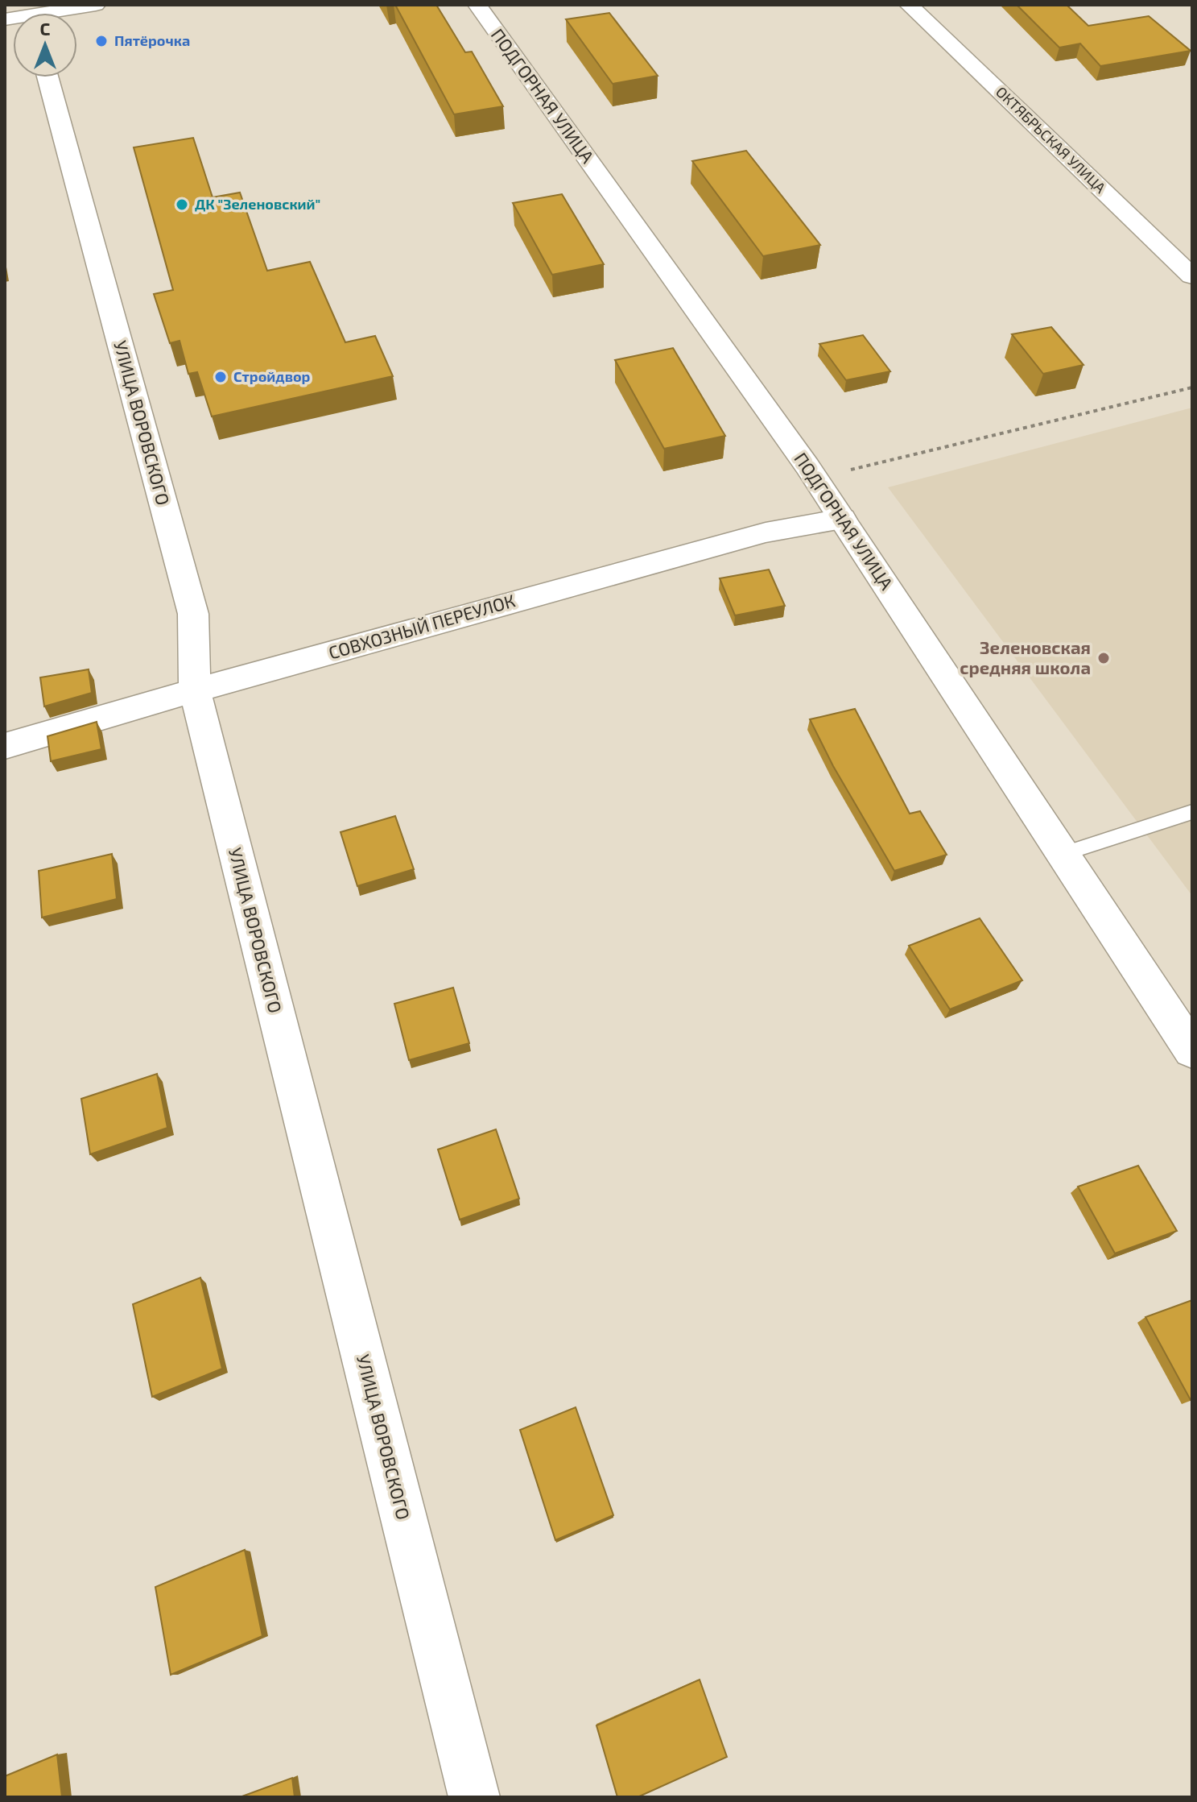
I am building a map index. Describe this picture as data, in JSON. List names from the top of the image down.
{
  "streets": {
    "street": [
      "ПОДГОРНАЯ УЛИЦА",
      "ОКТЯБРЬСКАЯ УЛИЦА",
      "УЛИЦА ВОРОВСКОГО",
      "СОВХОЗНЫЙ ПЕРЕУЛОК"
    ]
  },
  "crossings": [
    ["ПОДГОРНАЯ УЛИЦА", "СОВХОЗНЫЙ ПЕРЕУЛОК"],
    ["УЛИЦА ВОРОВСКОГО", "СОВХОЗНЫЙ ПЕРЕУЛОК"]
  ],
  "places": [
    "Пятёрочка",
    "ДК \"Зеленовский\"",
    "Стройдвор",
    "Зеленовская средняя школа"
  ],
  "north": "top"
}
